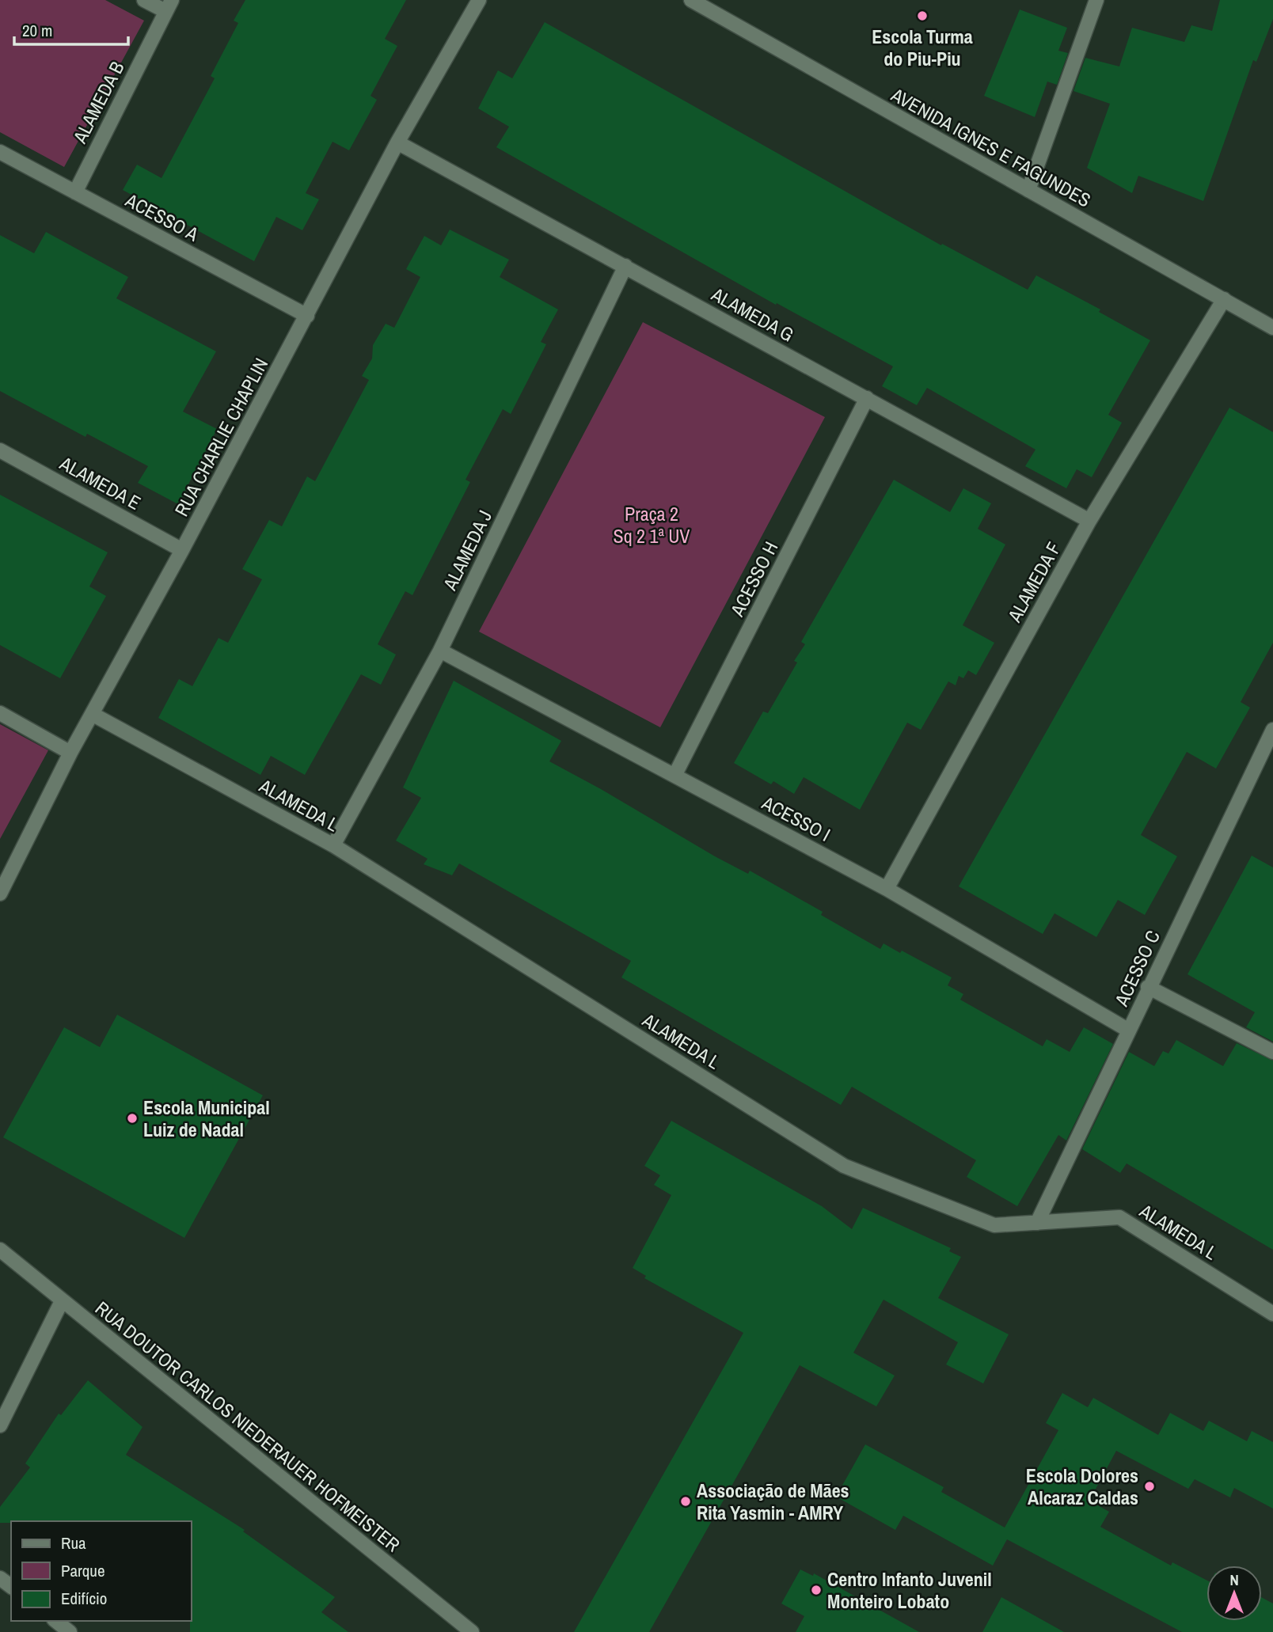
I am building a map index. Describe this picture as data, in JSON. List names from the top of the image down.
{
  "streets": {
    "street": [
      "ALAMEDA B",
      "AVENIDA IGNES E FAGUNDES",
      "ACESSO A",
      "ALAMEDA G",
      "RUA CHARLIE CHAPLIN",
      "ALAMEDA E",
      "ALAMEDA J",
      "ACESSO H",
      "ALAMEDA F",
      "ALAMEDA L",
      "ACESSO I",
      "ACESSO C",
      "RUA DOUTOR CARLOS NIEDERAUER HOFMEISTER"
    ]
  },
  "crossings": [
    ["ALAMEDA B", "ACESSO A"],
    ["AVENIDA IGNES E FAGUNDES", "ALAMEDA F"],
    ["ACESSO A", "RUA CHARLIE CHAPLIN"],
    ["ALAMEDA G", "RUA CHARLIE CHAPLIN"],
    ["ALAMEDA G", "ALAMEDA J"],
    ["ALAMEDA G", "ACESSO H"],
    ["ALAMEDA G", "ALAMEDA F"],
    ["RUA CHARLIE CHAPLIN", "ALAMEDA E"],
    ["RUA CHARLIE CHAPLIN", "ALAMEDA L"],
    ["ALAMEDA J", "ALAMEDA L"],
    ["ALAMEDA J", "ACESSO I"],
    ["ACESSO H", "ACESSO I"],
    ["ALAMEDA F", "ACESSO I"],
    ["ALAMEDA L", "ACESSO C"],
    ["ACESSO I", "ACESSO C"]
  ],
  "parks": ["Praça 2 Sq 2 1ª UV"],
  "places": [
    "Escola Turma do Piu-Piu",
    "Escola Municipal Luiz de Nadal",
    "Escola Dolores Alcaraz Caldas",
    "Associação de Mães Rita Yasmin - AMRY",
    "Centro Infanto Juvenil Monteiro Lobato"
  ],
  "legend": ["Rua", "Parque", "Edifício"],
  "scale_bar": "20 m",
  "north": "top"
}
